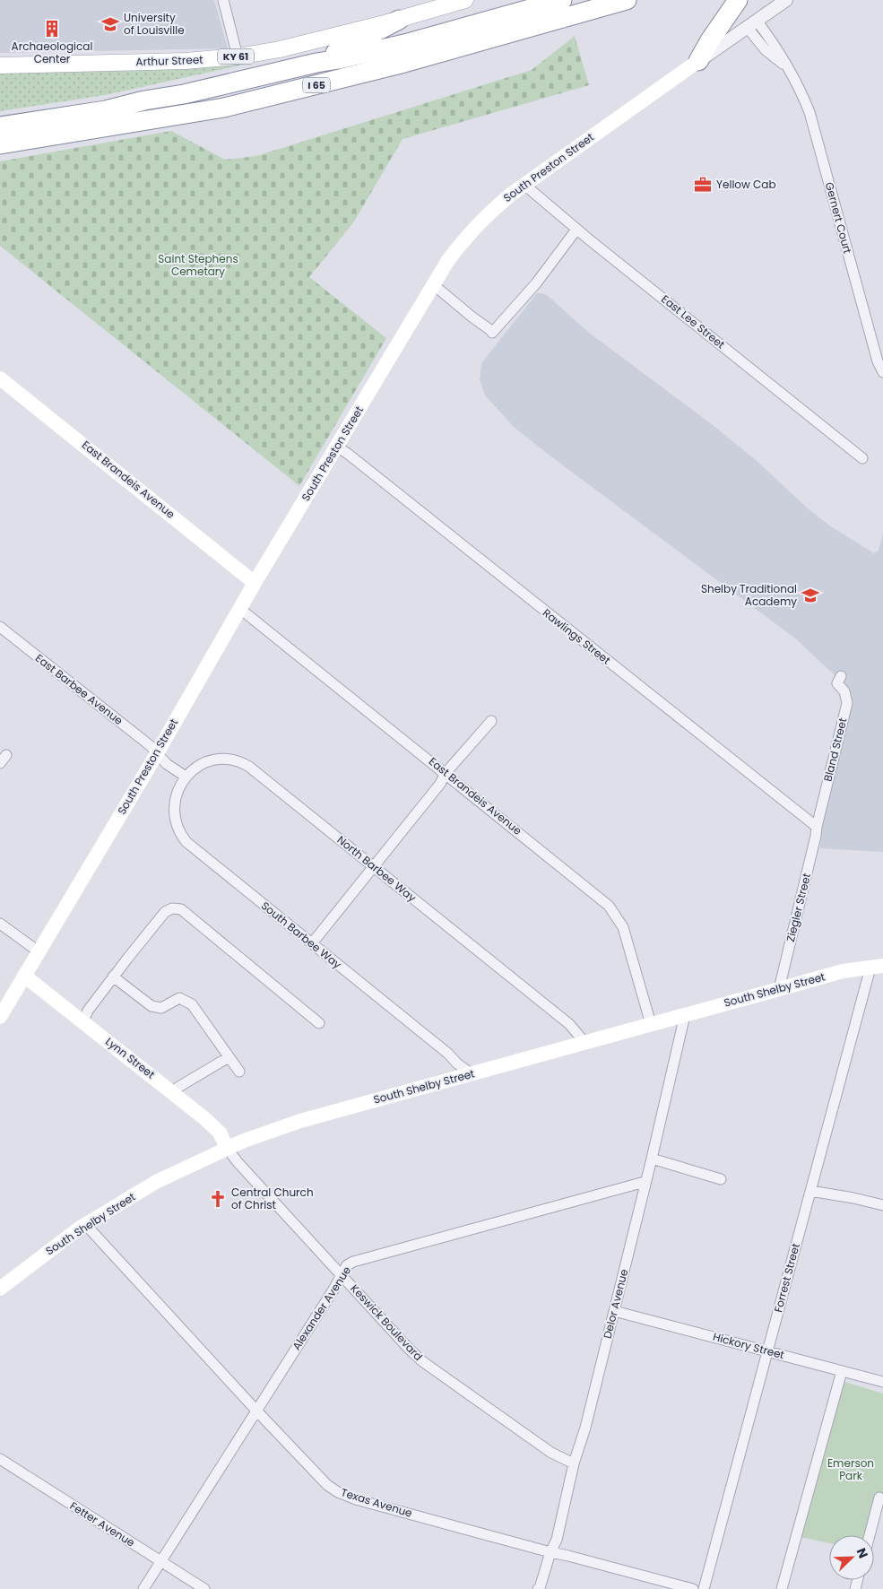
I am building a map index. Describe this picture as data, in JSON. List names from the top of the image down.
{
  "streets": {
    "highway": ["I 65"],
    "main road": [
      "KY 61",
      "Arthur Street",
      "South Preston Street",
      "East Brandeis Avenue",
      "South Shelby Street",
      "Lynn Street"
    ],
    "street": [
      "Gernert Court",
      "East Lee Street",
      "Rawlings Street",
      "East Barbee Avenue",
      "Bland Street",
      "North Barbee Way",
      "Ziegler Street",
      "South Barbee Way",
      "Forrest Street",
      "Delor Avenue",
      "Alexander Avenue",
      "Keswick Boulevard",
      "Hickory Street",
      "Texas Avenue",
      "Fetter Avenue"
    ]
  },
  "crossings": [
    ["South Preston Street", "Gernert Court"],
    ["South Preston Street", "East Lee Street"],
    ["South Preston Street", "East Brandeis Avenue"],
    ["South Preston Street", "Rawlings Street"],
    ["South Preston Street", "East Barbee Avenue"],
    ["South Preston Street", "Lynn Street"],
    ["East Brandeis Avenue", "South Shelby Street"],
    ["Rawlings Street", "Bland Street"],
    ["Rawlings Street", "Ziegler Street"],
    ["Bland Street", "Ziegler Street"],
    ["North Barbee Way", "South Barbee Way"],
    ["North Barbee Way", "South Shelby Street"],
    ["Ziegler Street", "South Shelby Street"],
    ["South Barbee Way", "South Shelby Street"],
    ["South Shelby Street", "Lynn Street"],
    ["South Shelby Street", "Forrest Street"],
    ["South Shelby Street", "Delor Avenue"],
    ["South Shelby Street", "Keswick Boulevard"],
    ["South Shelby Street", "Texas Avenue"],
    ["Lynn Street", "Keswick Boulevard"],
    ["Forrest Street", "Hickory Street"],
    ["Delor Avenue", "Alexander Avenue"],
    ["Delor Avenue", "Keswick Boulevard"],
    ["Delor Avenue", "Hickory Street"],
    ["Delor Avenue", "Texas Avenue"],
    ["Alexander Avenue", "Keswick Boulevard"],
    ["Alexander Avenue", "Texas Avenue"],
    ["Alexander Avenue", "Fetter Avenue"]
  ],
  "parks": ["Saint Stephens Cemetary", "Emerson Park"],
  "places": {
    "school or university": ["University of Louisville", "Shelby Traditional Academy"],
    "building": ["Archaeological Center"],
    "office": ["Yellow Cab"],
    "church": ["Central Church of Christ"]
  },
  "north": "top right"
}
